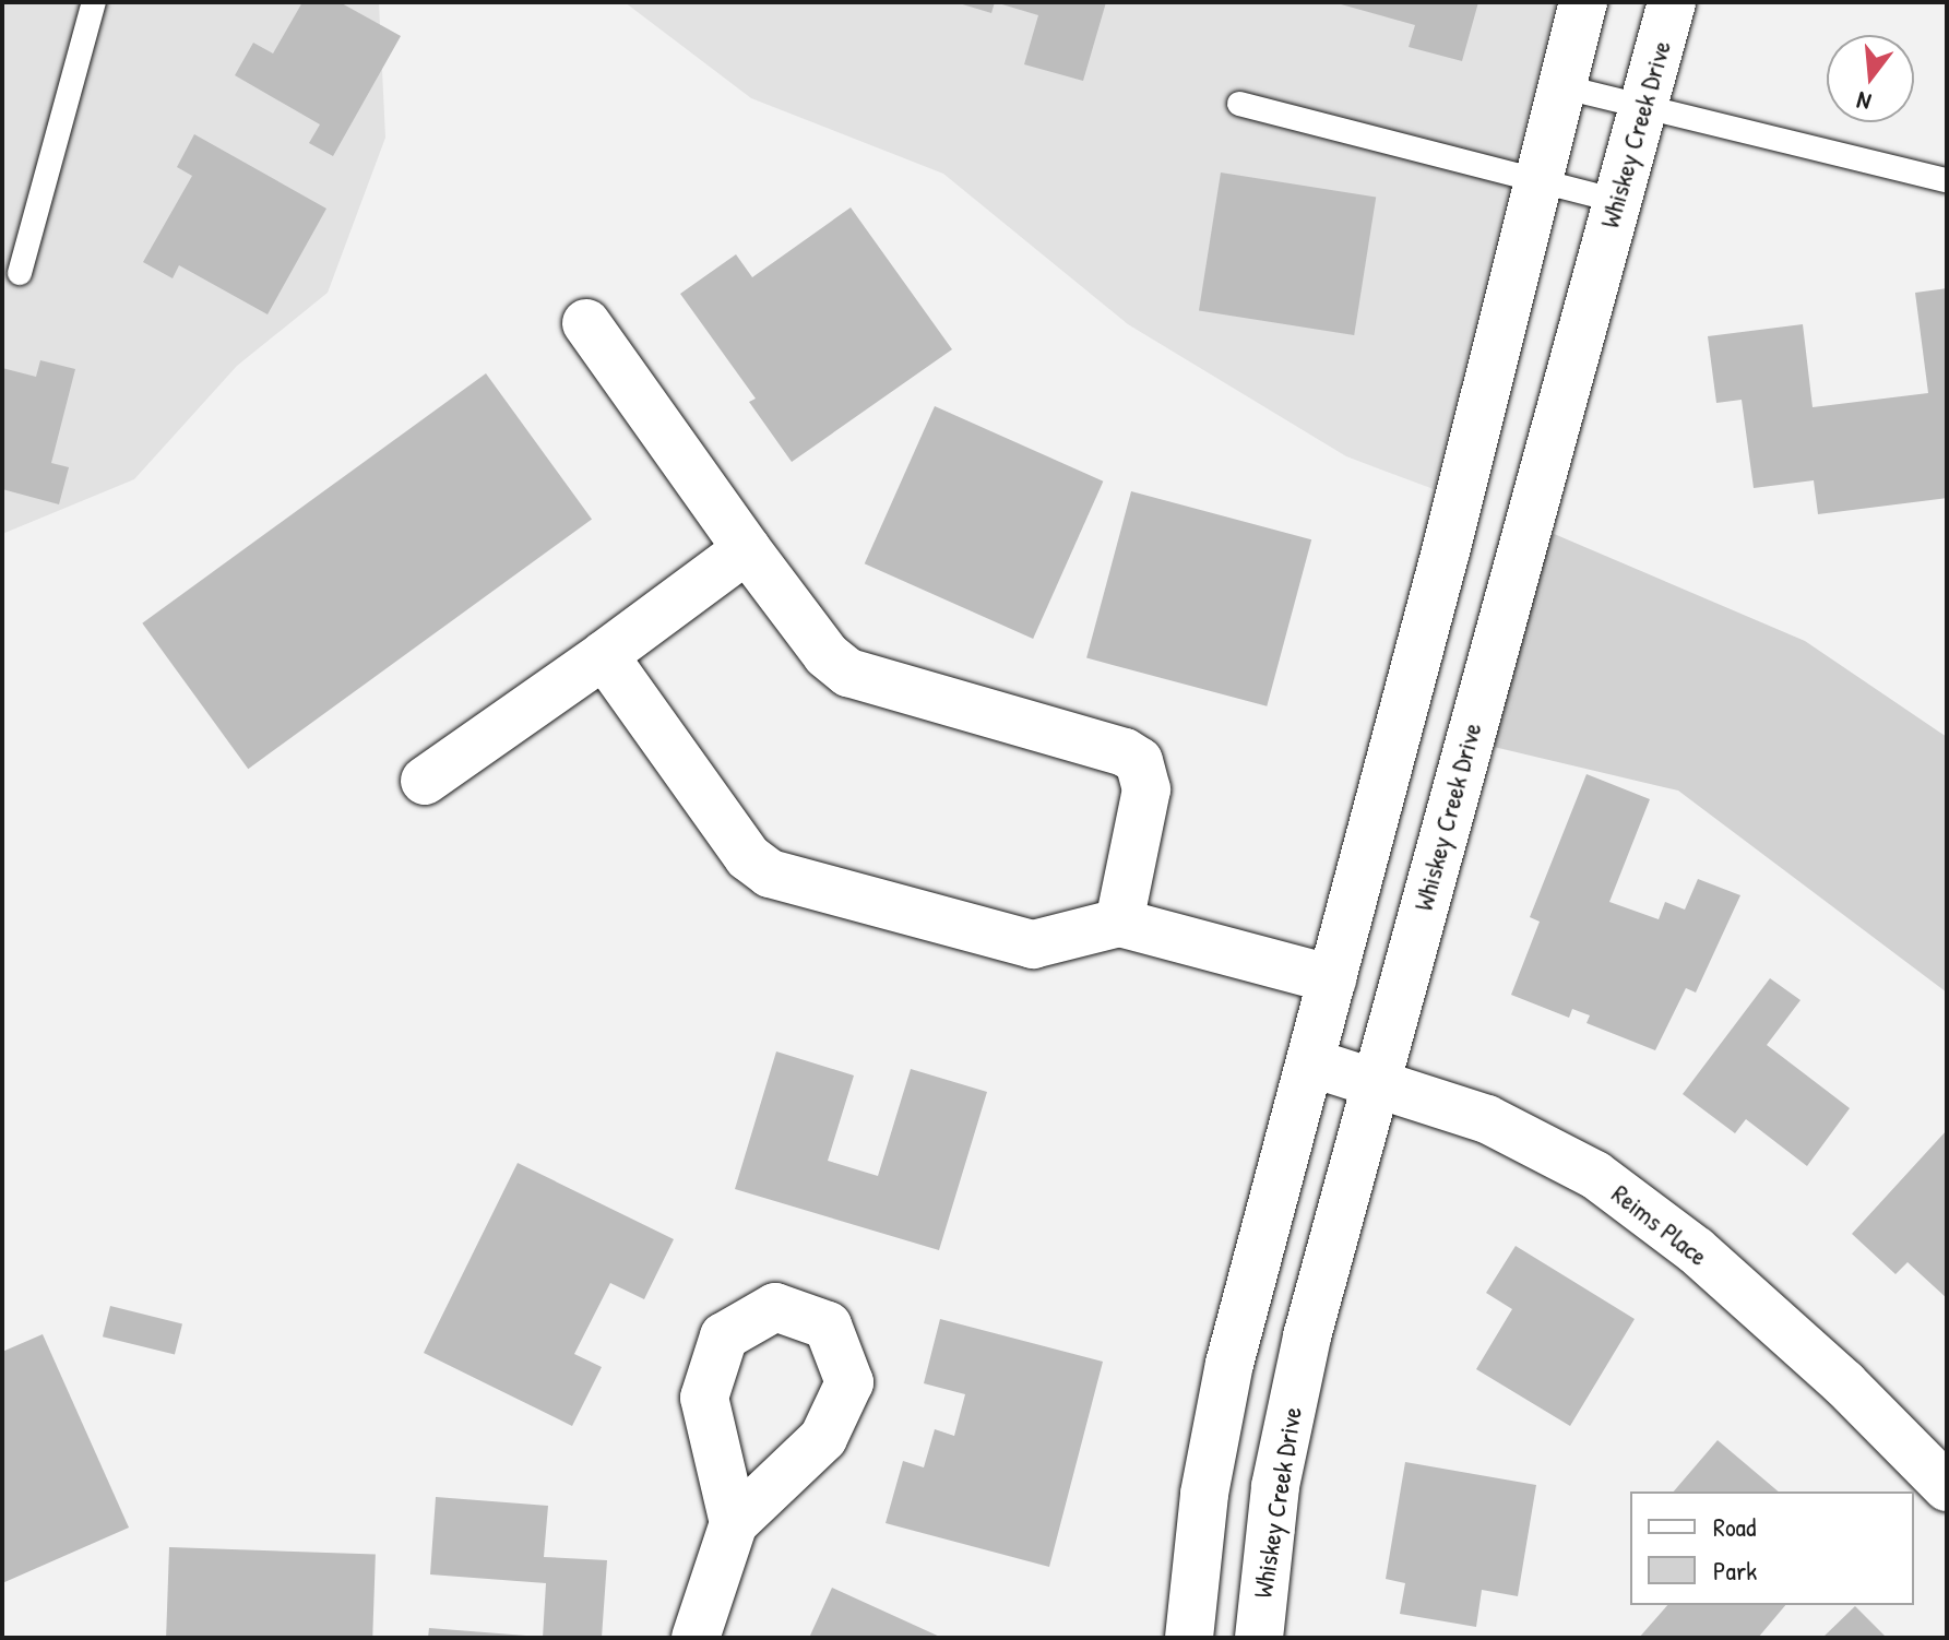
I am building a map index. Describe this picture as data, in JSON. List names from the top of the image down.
{
  "streets": {
    "street": ["Whiskey Creek Drive", "Reims Place"]
  },
  "crossings": [
    ["Whiskey Creek Drive", "Reims Place"]
  ],
  "legend": ["Road", "Park"],
  "north": "bottom"
}
